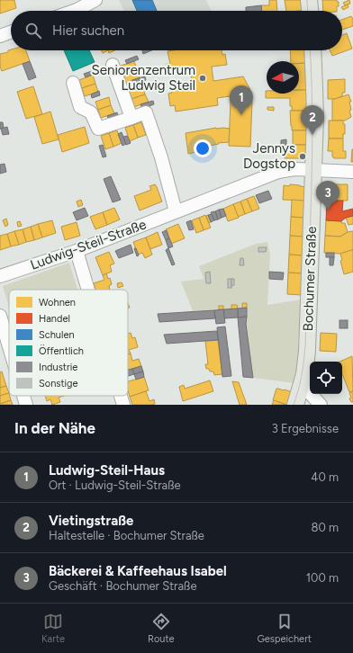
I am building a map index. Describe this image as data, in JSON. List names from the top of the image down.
{
  "streets": {
    "main road": ["Bochumer Straße"],
    "street": ["Ludwig-Steil-Straße"]
  },
  "crossings": [
    ["Ludwig-Steil-Straße", "Bochumer Straße"]
  ],
  "places": ["Seniorenzentrum Ludwig Steil", "Jennys Dogstop"],
  "legend": [
    "Wohnen",
    "Handel",
    "Schulen",
    "Öffentlich",
    "Industrie",
    "Sonstige"
  ],
  "north": "left",
  "page": {
    "search": "Hier suchen",
    "pins": ["1", "2", "3"],
    "heading": ["In der Nähe", "3 Ergebnisse"],
    "list": [
      {
        "mark": "1",
        "name": "Ludwig-Steil-Haus",
        "note": "Ort · Ludwig-Steil-Straße",
        "value": "40 m"
      },
      {
        "mark": "2",
        "name": "Vietingstraße",
        "note": "Haltestelle · Bochumer Straße",
        "value": "80 m"
      },
      {
        "mark": "3",
        "name": "Bäckerei & Kaffeehaus Isabel",
        "note": "Geschäft · Bochumer Straße",
        "value": "100 m"
      }
    ],
    "nav": ["Karte", "Route", "Gespeichert"]
  }
}
